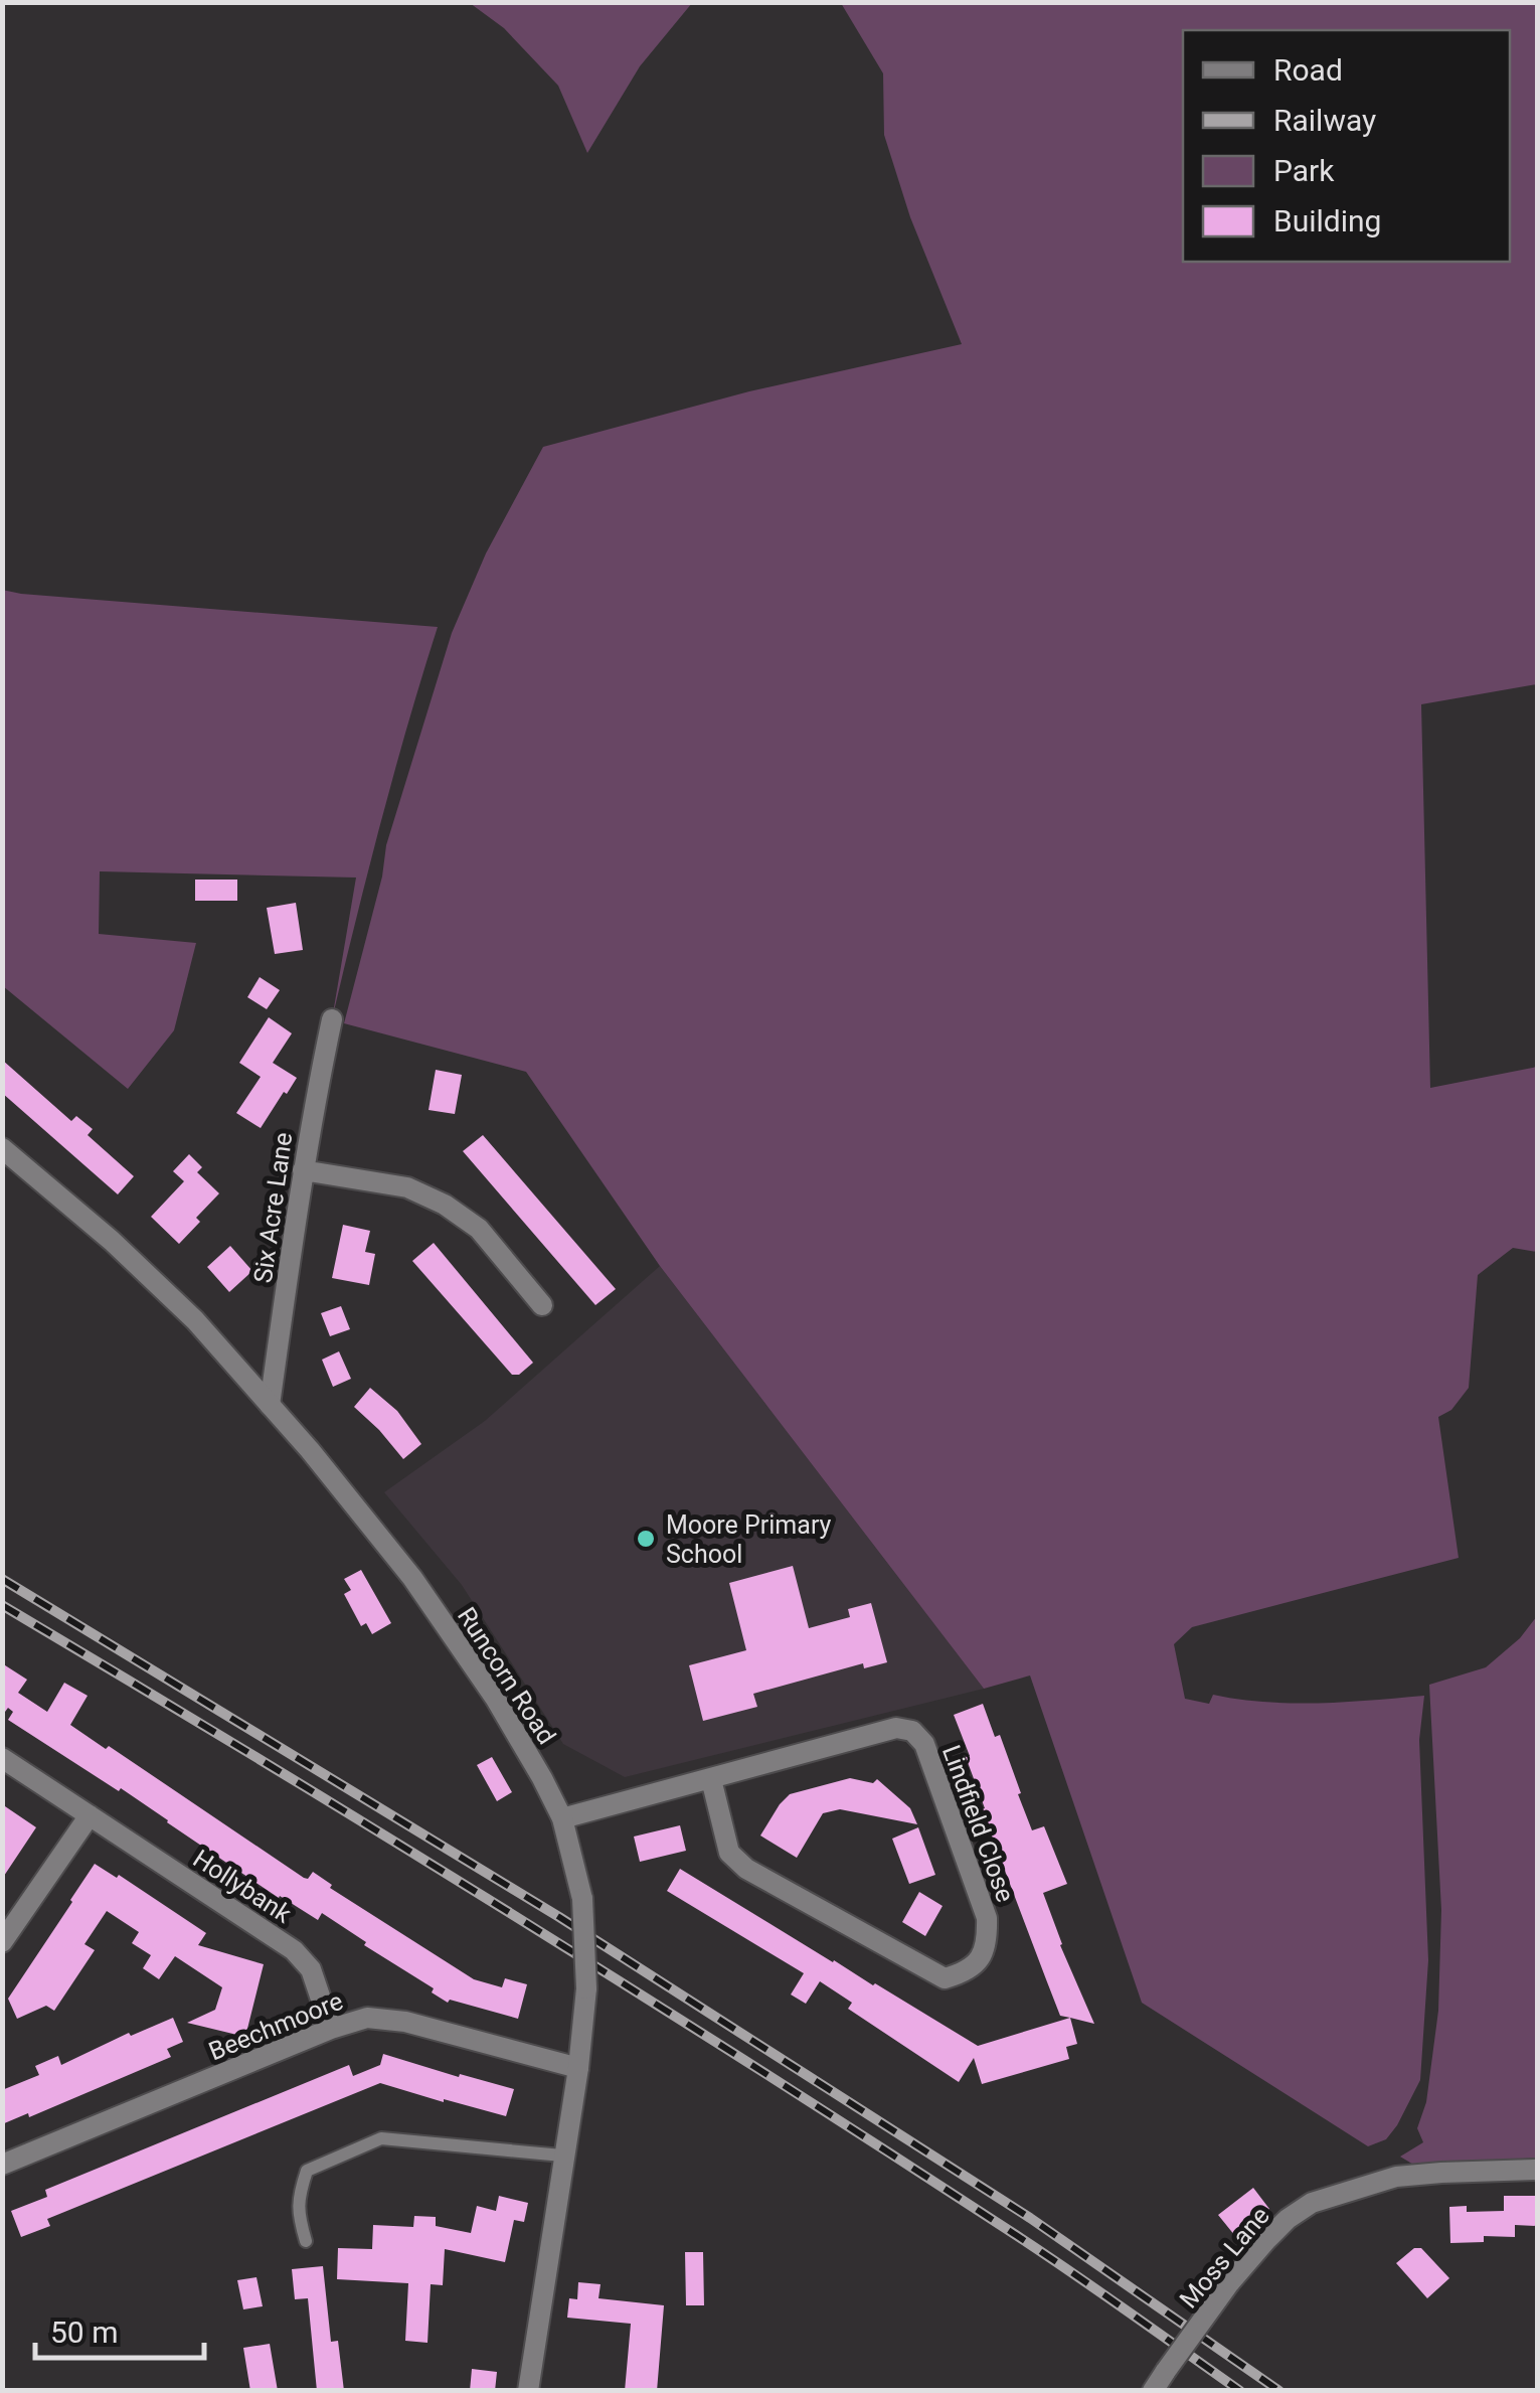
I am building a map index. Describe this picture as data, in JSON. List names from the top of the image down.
{
  "streets": {
    "street": [
      "Six Acre Lane",
      "Runcorn Road",
      "Lindfield Close",
      "Hollybank",
      "Beechmoore",
      "Moss Lane"
    ]
  },
  "crossings": [
    ["Six Acre Lane", "Runcorn Road"],
    ["Runcorn Road", "Lindfield Close"],
    ["Runcorn Road", "Beechmoore"],
    ["Hollybank", "Beechmoore"]
  ],
  "places": ["Moore Primary School"],
  "legend": [
    "Road",
    "Railway",
    "Park",
    "Building"
  ],
  "scale_bar": "50 m"
}
